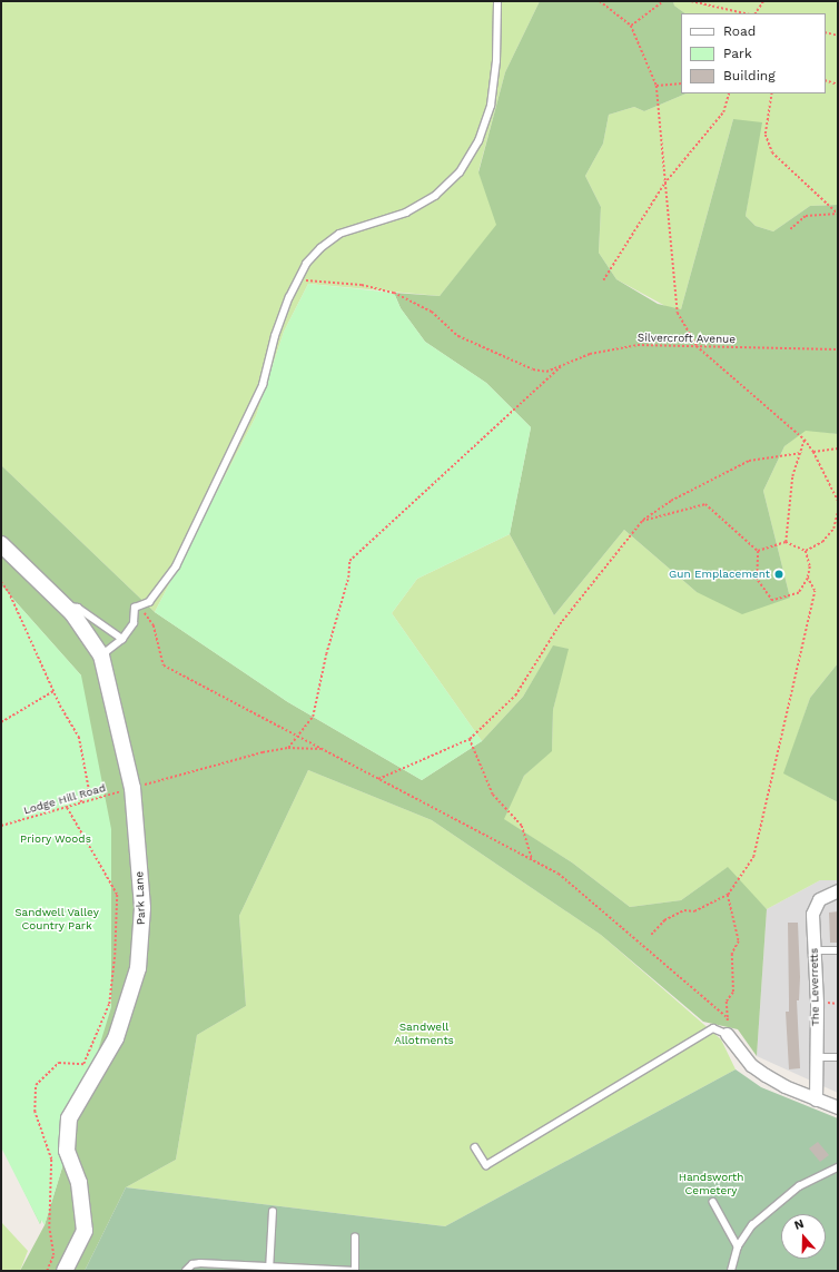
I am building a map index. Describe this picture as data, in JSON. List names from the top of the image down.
{
  "streets": {
    "street": ["Park Lane", "The Leverretts"],
    "path": ["Silvercroft Avenue", "Lodge Hill Road"]
  },
  "crossings": [
    ["Lodge Hill Road", "Park Lane"]
  ],
  "parks": [
    "Priory Woods",
    "Sandwell Valley Country Park",
    "Sandwell Allotments",
    "Handsworth Cemetery"
  ],
  "places": ["Gun Emplacement"],
  "legend": ["Road", "Park", "Building"],
  "north": "top"
}
